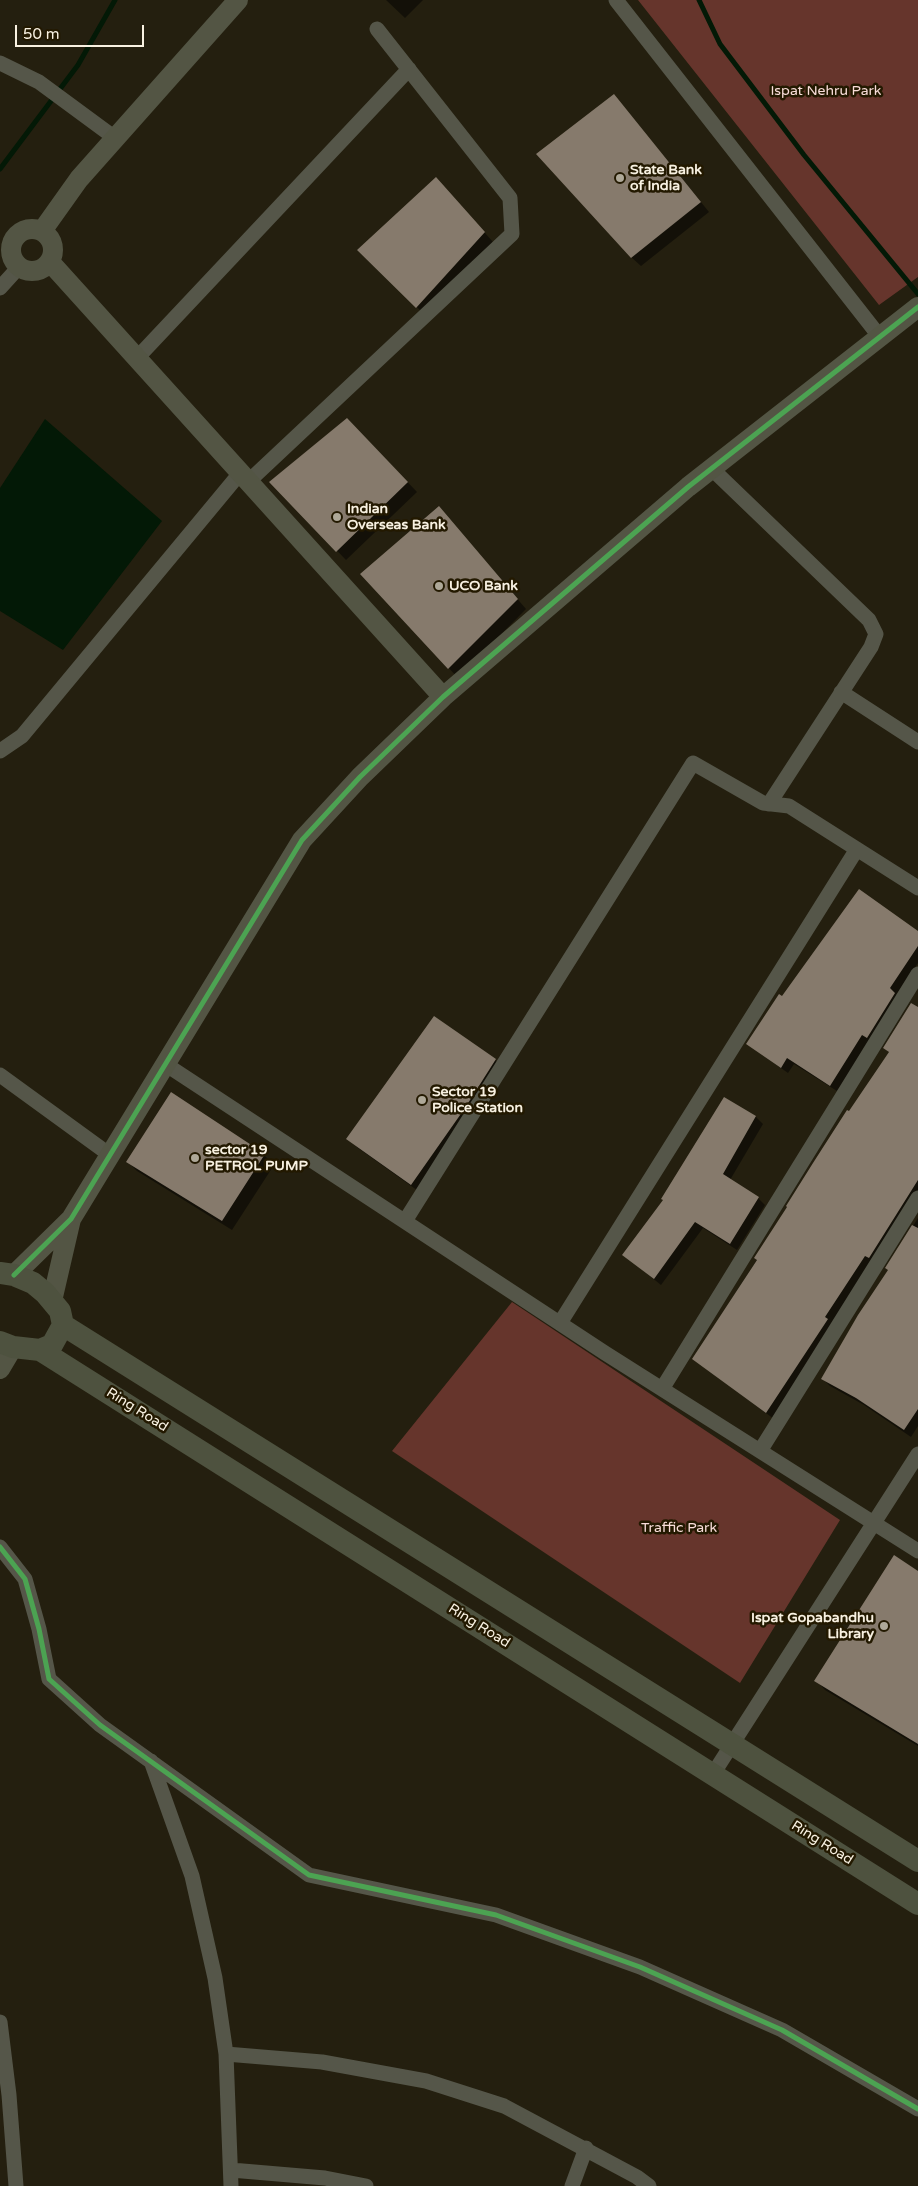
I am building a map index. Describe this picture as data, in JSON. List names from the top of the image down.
{
  "streets": {
    "main road": ["Ring Road"]
  },
  "parks": ["Ispat Nehru Park", "Traffic Park"],
  "places": [
    "State Bank of India",
    "Indian Overseas Bank",
    "UCO Bank",
    "Sector 19 Police Station",
    "sector 19 PETROL PUMP",
    "Ispat Gopabandhu Library"
  ],
  "scale_bar": "50 m"
}
